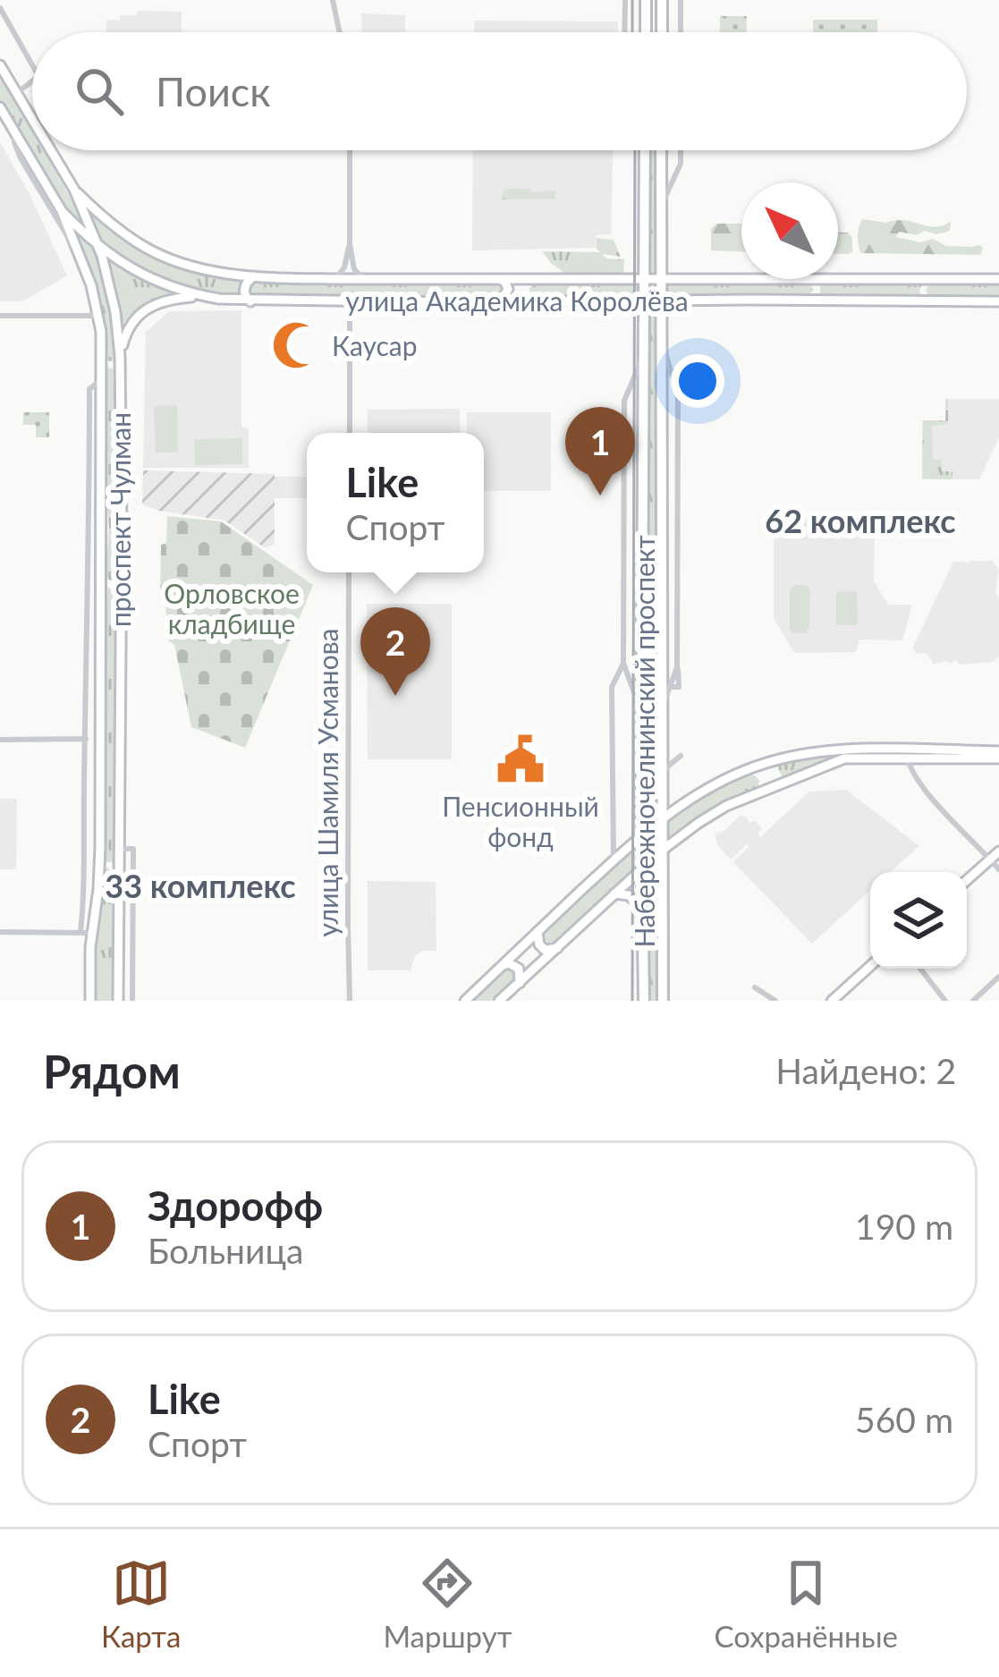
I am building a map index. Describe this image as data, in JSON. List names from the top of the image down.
{
  "streets": {
    "main road": ["улица Академика Королёва", "проспект Чулман", "Набережночелнинский проспект"],
    "street": ["улица Шамиля Усманова"]
  },
  "crossings": [
    ["улица Академика Королёва", "проспект Чулман"],
    ["улица Академика Королёва", "Набережночелнинский проспект"]
  ],
  "districts": ["62 комплекс", "33 комплекс"],
  "parks": ["Орловское кладбище"],
  "places": {
    "mosque": ["Каусар"],
    "public building": ["Пенсионный фонд"]
  },
  "north": "top left",
  "page": {
    "search": "Поиск",
    "pins": ["1", "2"],
    "popup": ["Like", "Спорт"],
    "heading": ["Рядом", "Найдено: 2"],
    "list": [
      {
        "mark": "1",
        "name": "Здорофф",
        "note": "Больница",
        "value": "190 m"
      },
      {
        "mark": "2",
        "name": "Like",
        "note": "Спорт",
        "value": "560 m"
      }
    ],
    "nav": ["Карта", "Маршрут", "Сохранённые"]
  }
}
